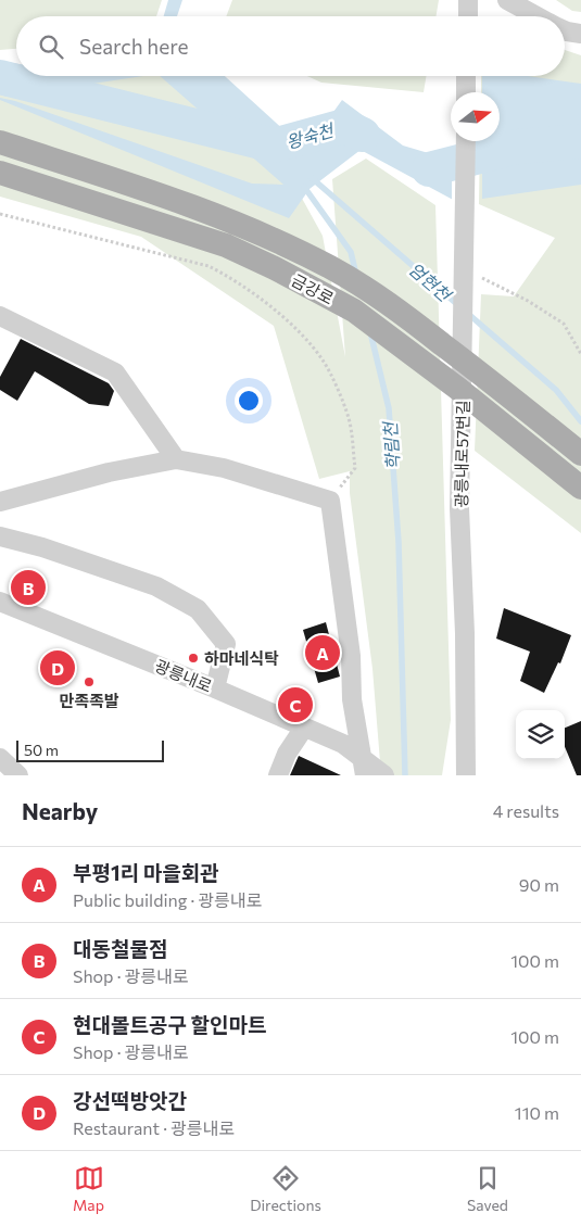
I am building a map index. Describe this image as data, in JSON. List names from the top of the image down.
{
  "streets": {
    "main road": ["금강로"],
    "street": ["광릉내로57번길", "광릉내로"]
  },
  "water": ["왕숙천", "엄현천", "학림천"],
  "places": ["하마네식탁", "만족족발"],
  "scale_bar": "50 m",
  "north": "right",
  "page": {
    "search": "Search here",
    "pins": [
      "B",
      "A",
      "D",
      "C"
    ],
    "scale": "50 m",
    "heading": ["Nearby", "4 results"],
    "list": [
      {
        "mark": "A",
        "name": "부평1리 마을회관",
        "note": "Public building · 광릉내로",
        "value": "90 m"
      },
      {
        "mark": "B",
        "name": "대동철물점",
        "note": "Shop · 광릉내로",
        "value": "100 m"
      },
      {
        "mark": "C",
        "name": "현대볼트공구 할인마트",
        "note": "Shop · 광릉내로",
        "value": "100 m"
      },
      {
        "mark": "D",
        "name": "강선떡방앗간",
        "note": "Restaurant · 광릉내로",
        "value": "110 m"
      }
    ],
    "nav": ["Map", "Directions", "Saved"]
  }
}
